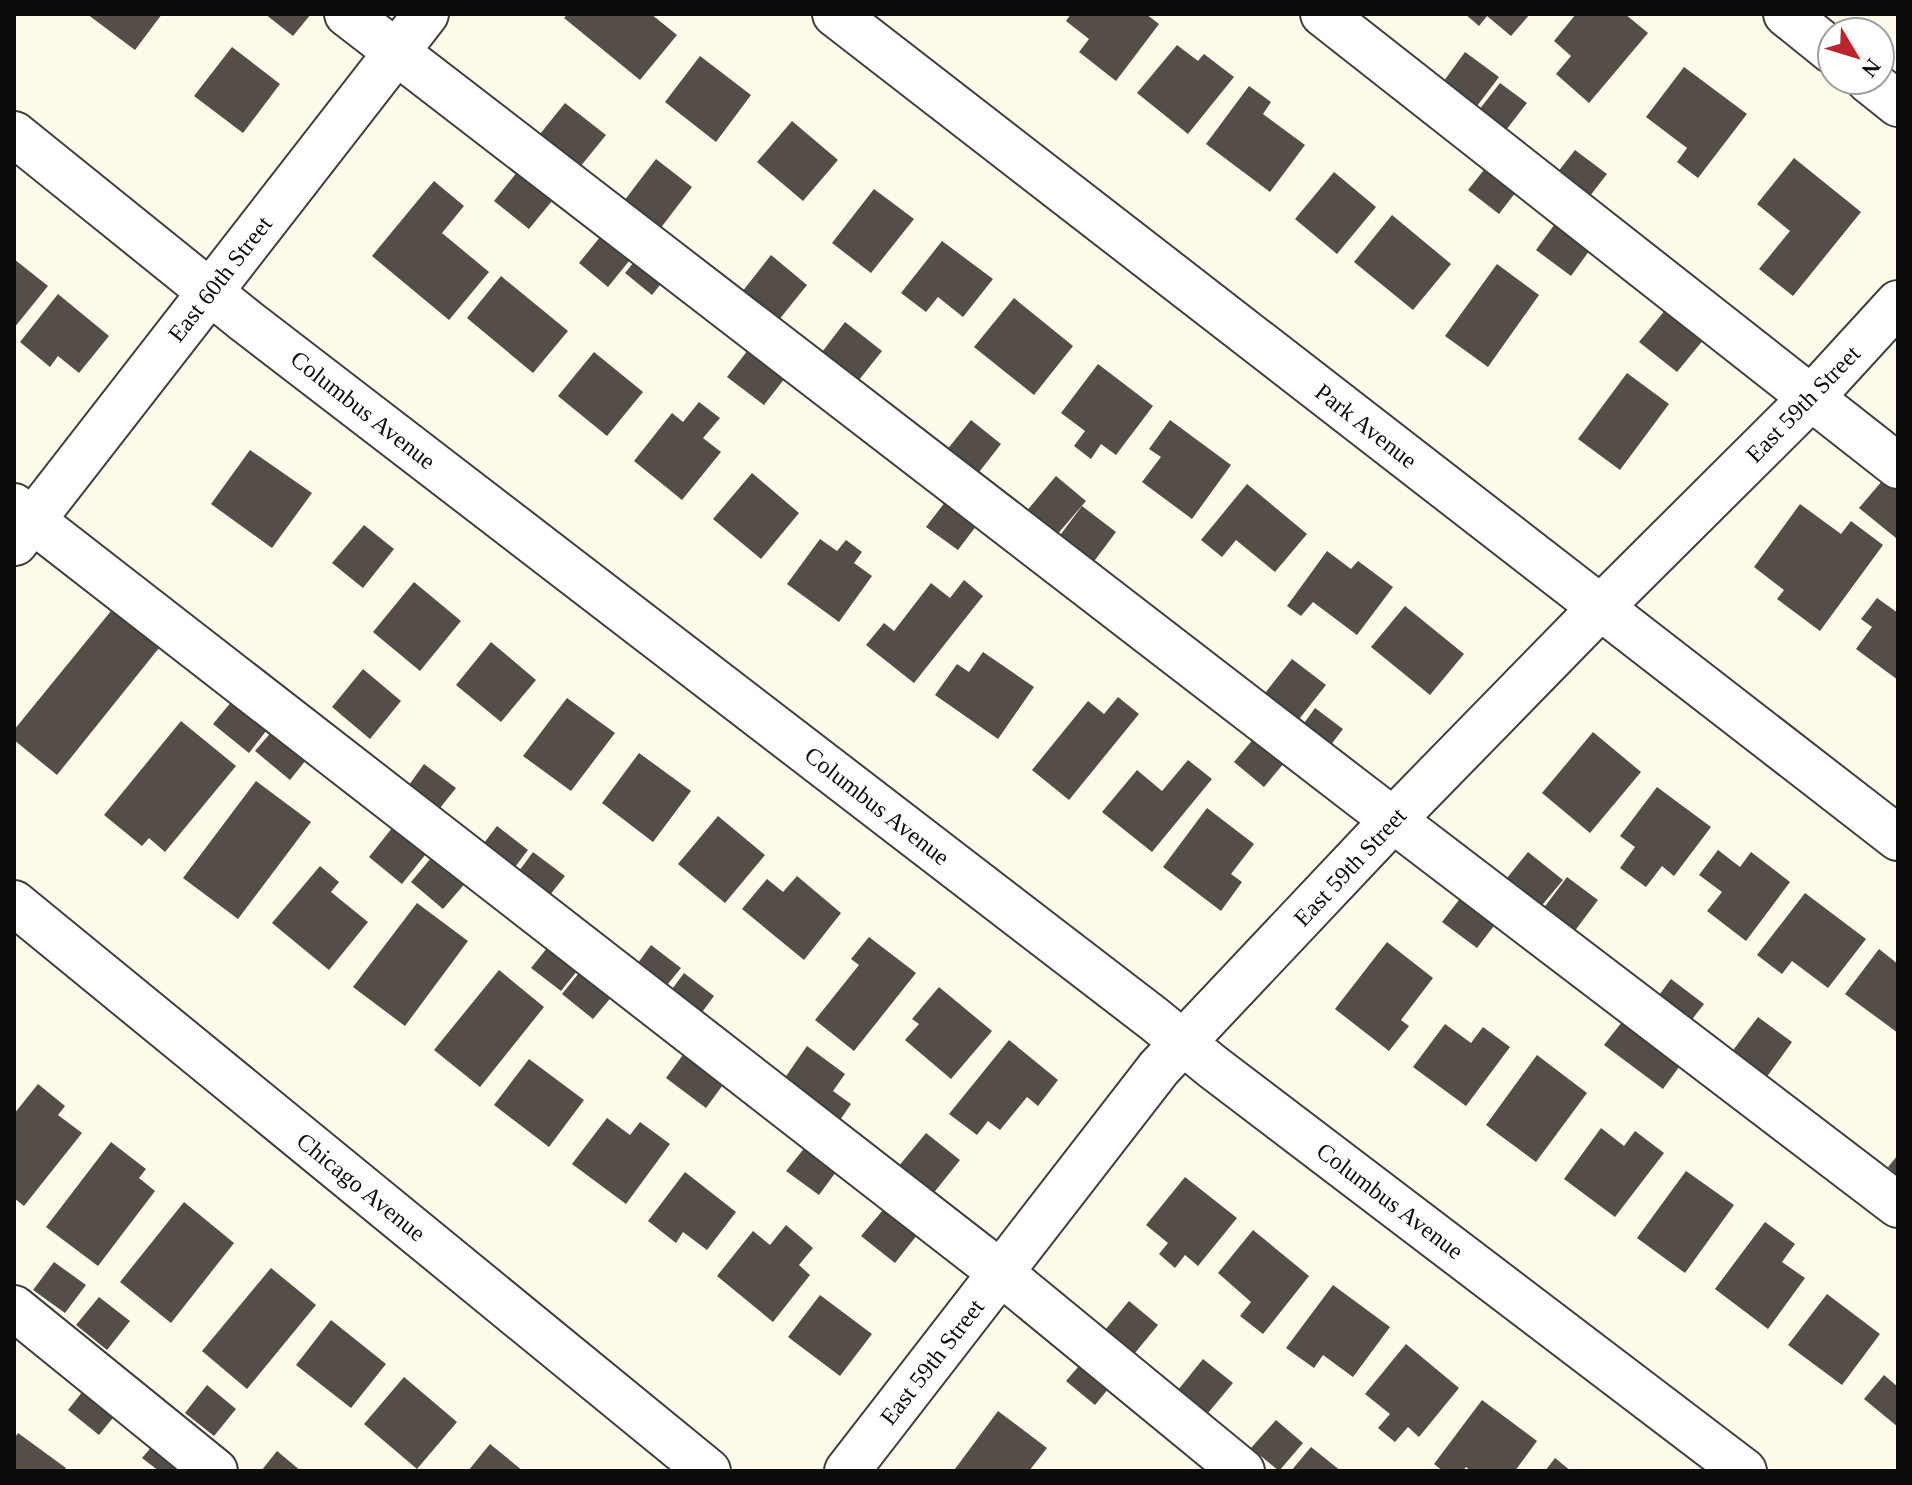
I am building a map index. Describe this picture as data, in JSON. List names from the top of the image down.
{
  "streets": {
    "street": [
      "East 60th Street",
      "East 59th Street",
      "Columbus Avenue",
      "Park Avenue",
      "Chicago Avenue"
    ]
  },
  "crossings": [
    ["East 60th Street", "Columbus Avenue"],
    ["East 59th Street", "Columbus Avenue"],
    ["East 59th Street", "Park Avenue"]
  ],
  "north": "bottom right"
}
